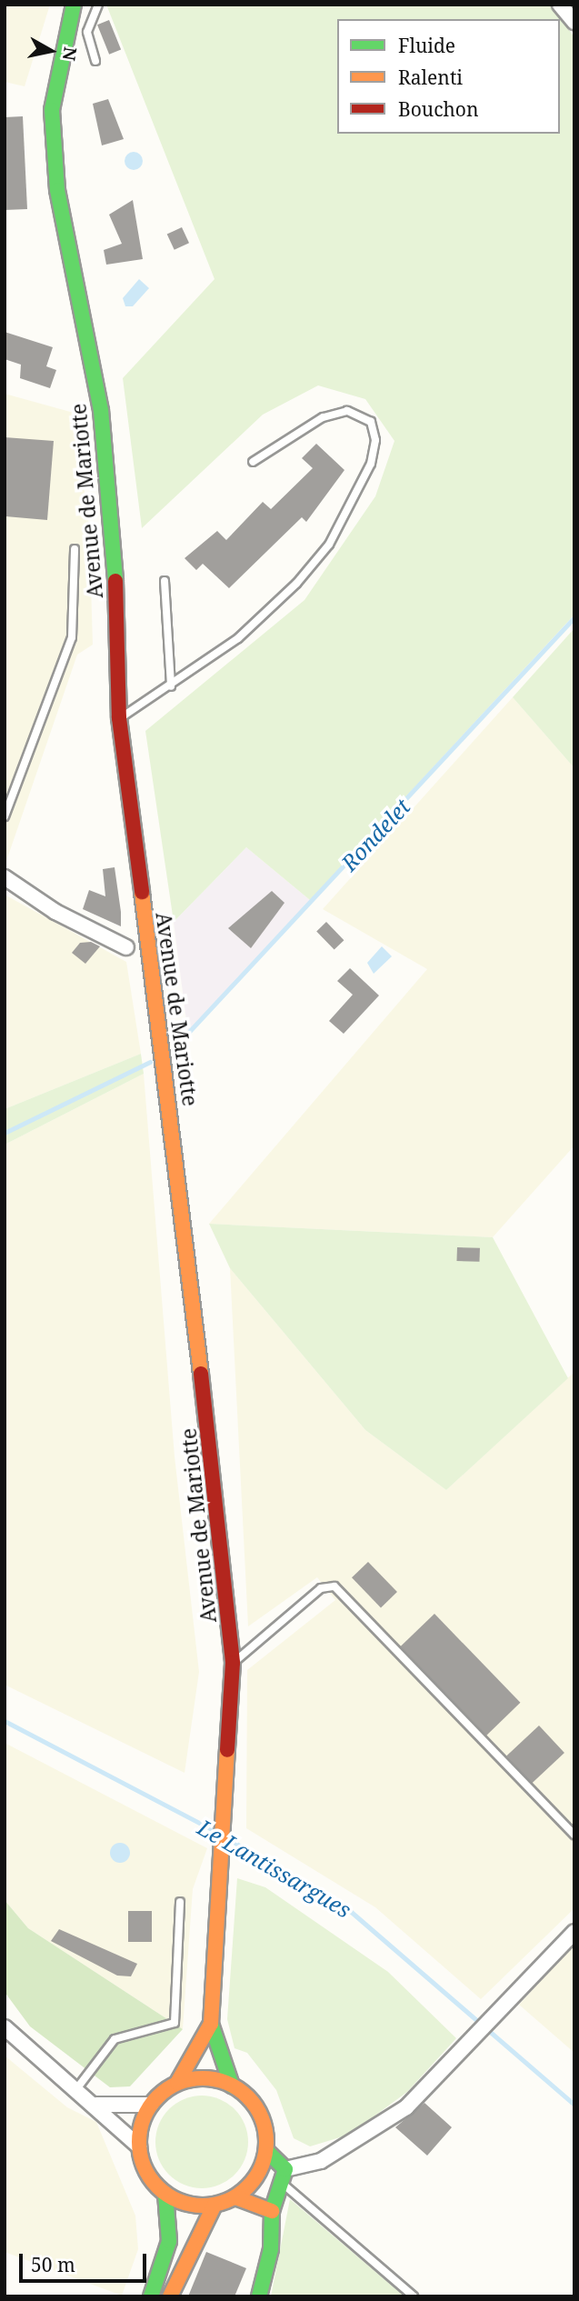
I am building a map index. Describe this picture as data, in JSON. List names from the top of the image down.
{
  "streets": {
    "main road": ["Avenue de Mariotte"]
  },
  "water": ["Rondelet", "Le Lantissargues"],
  "legend": ["Fluide", "Ralenti", "Bouchon"],
  "scale_bar": "50 m",
  "north": "right"
}
